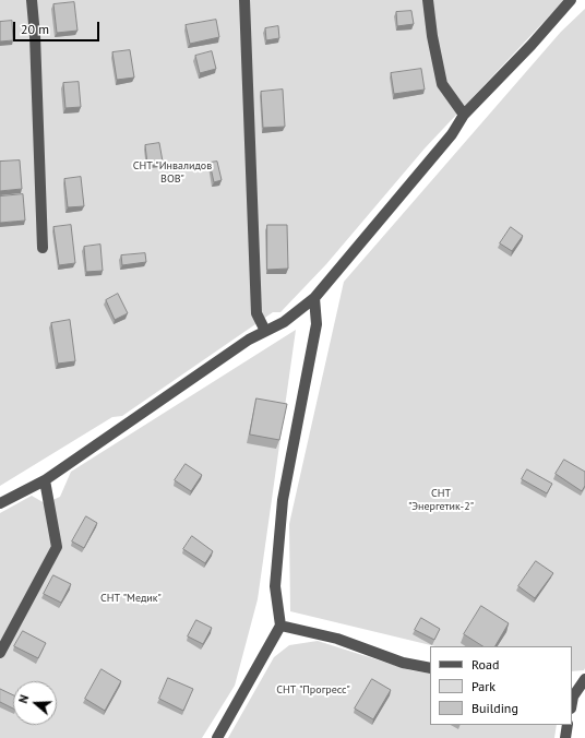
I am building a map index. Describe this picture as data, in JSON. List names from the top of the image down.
{
  "parks": [
    "СНТ \"Инвалидов ВОВ\"",
    "СНТ \"Энергетик-2\"",
    "СНТ \"Медик\"",
    "СНТ \"Прогресс\""
  ],
  "legend": ["Road", "Park", "Building"],
  "scale_bar": "20 m",
  "north": "left"
}
